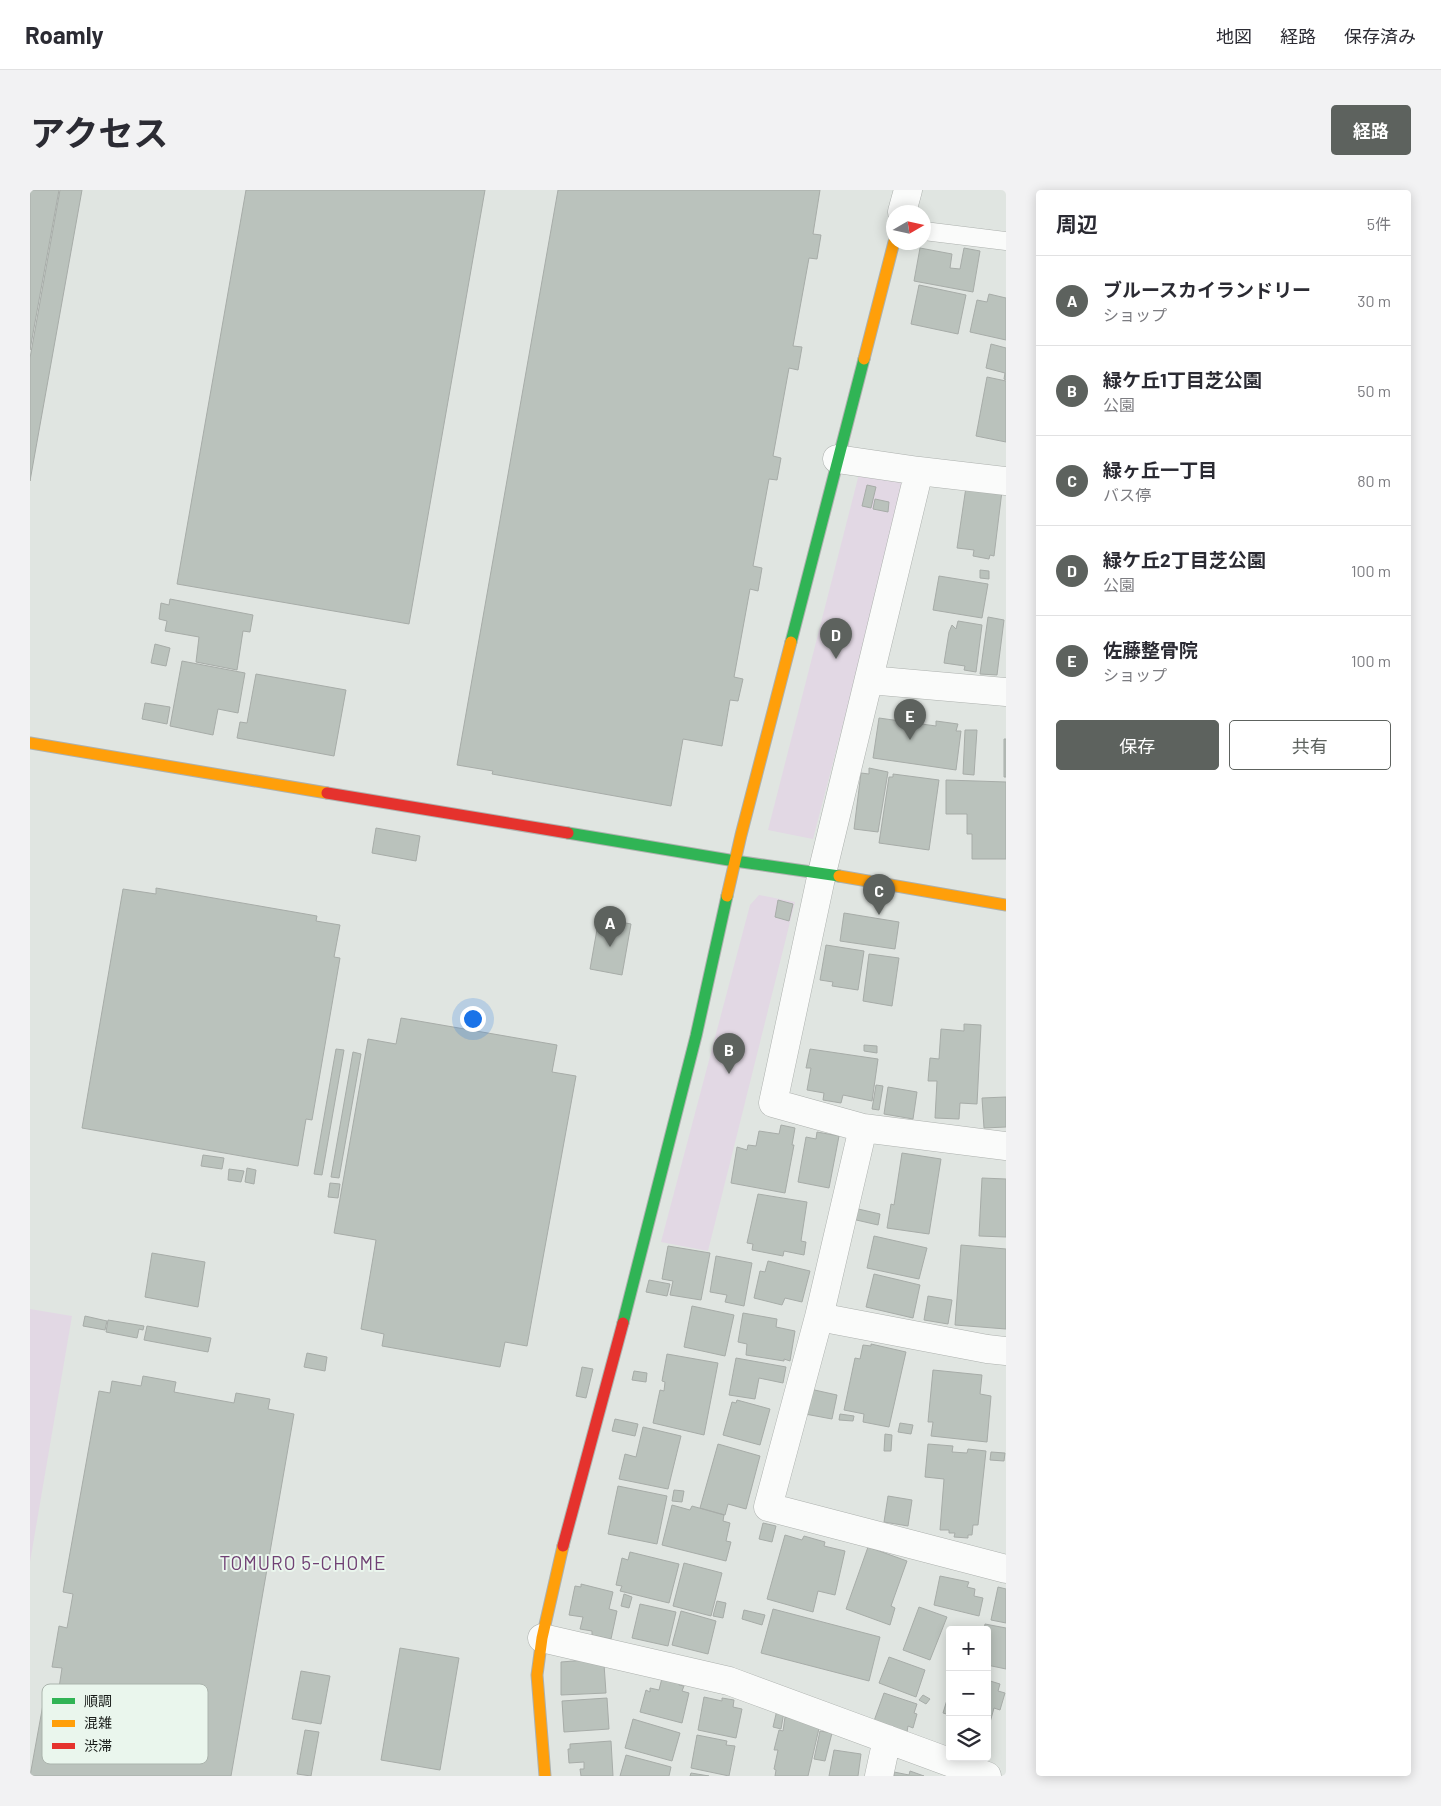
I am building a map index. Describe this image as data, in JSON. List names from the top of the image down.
{
  "districts": ["TOMURO 5-CHOME"],
  "legend": ["順調", "混雑", "渋滞"],
  "north": "right",
  "page": {
    "header": "Roamly",
    "nav": ["地図", "経路", "保存済み"],
    "title": "アクセス",
    "buttons": [
      "経路",
      ["保存", "共有"]
    ],
    "heading": ["周辺", "5件"],
    "list": [
      {
        "mark": "A",
        "name": "ブルースカイランドリー",
        "note": "ショップ",
        "value": "30 m"
      },
      {
        "mark": "B",
        "name": "緑ケ丘1丁目芝公園",
        "note": "公園",
        "value": "50 m"
      },
      {
        "mark": "C",
        "name": "緑ヶ丘一丁目",
        "note": "バス停",
        "value": "80 m"
      },
      {
        "mark": "D",
        "name": "緑ケ丘2丁目芝公園",
        "note": "公園",
        "value": "100 m"
      },
      {
        "mark": "E",
        "name": "佐藤整骨院",
        "note": "ショップ",
        "value": "100 m"
      }
    ],
    "pins": [
      "D",
      "E",
      "C",
      "A",
      "B"
    ],
    "map_buttons": ["+", "−"]
  }
}
